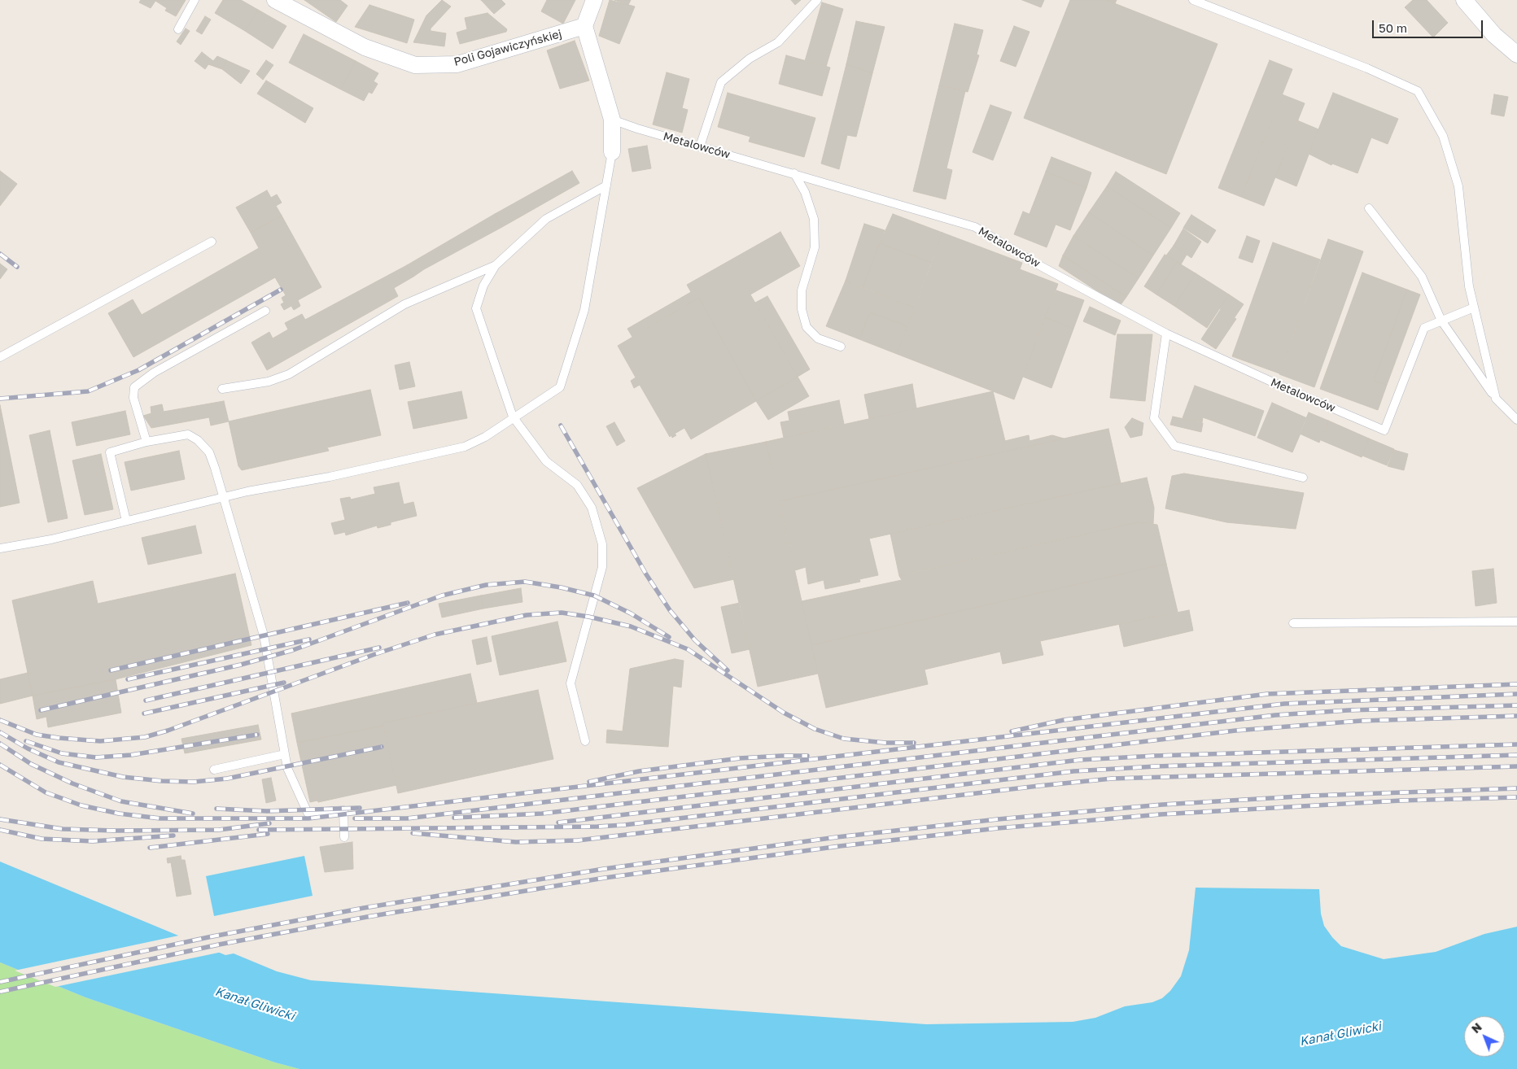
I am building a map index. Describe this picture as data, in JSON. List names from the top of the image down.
{
  "streets": {
    "street": ["Poli Gojawiczyńskiej"],
    "lane": ["Metalowców"]
  },
  "water": ["Kanał Gliwicki"],
  "scale_bar": "50 m",
  "north": "top left"
}
